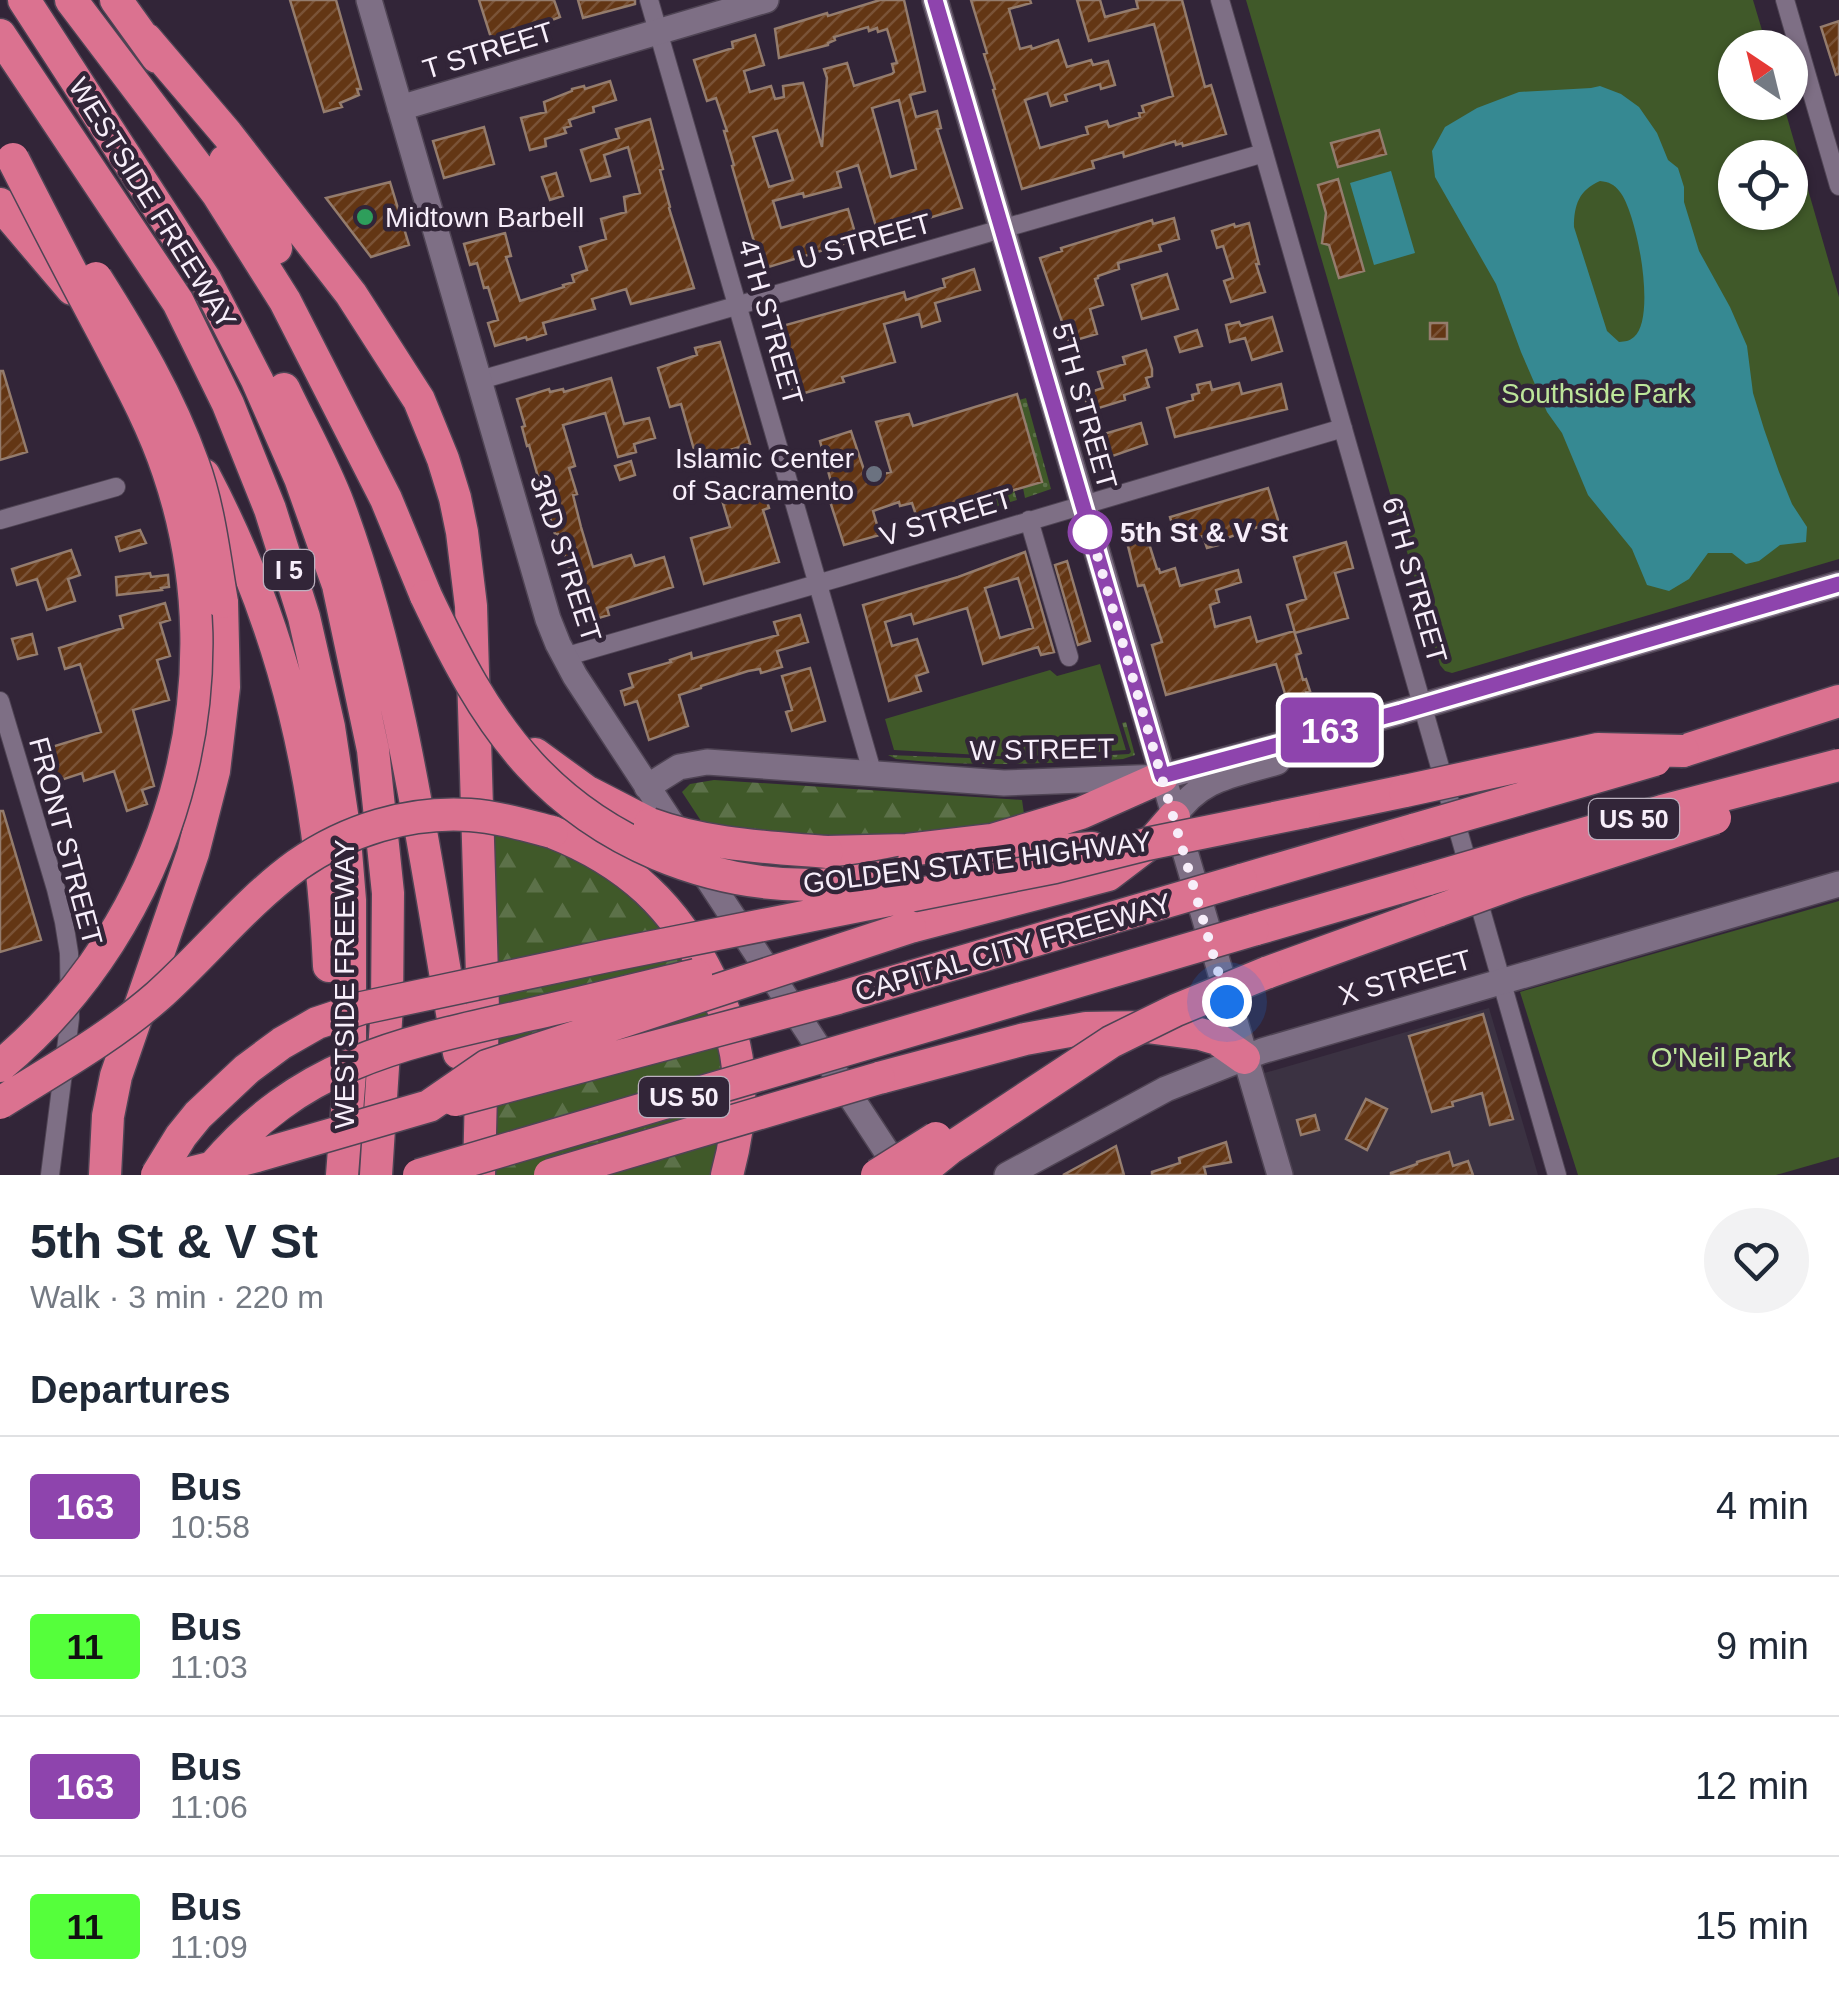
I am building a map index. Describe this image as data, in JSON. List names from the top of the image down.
{
  "streets": {
    "highway": [
      "WESTSIDE FREEWAY",
      "I 5",
      "US 50",
      "GOLDEN STATE HIGHWAY",
      "CAPITAL CITY FREEWAY"
    ],
    "street": [
      "T STREET",
      "U STREET",
      "4TH STREET",
      "5TH STREET",
      "V STREET",
      "3RD STREET",
      "6TH STREET",
      "W STREET",
      "FRONT STREET",
      "X STREET"
    ]
  },
  "crossings": [
    ["T STREET", "4TH STREET"],
    ["T STREET", "3RD STREET"],
    ["U STREET", "4TH STREET"],
    ["U STREET", "5TH STREET"],
    ["U STREET", "3RD STREET"],
    ["U STREET", "6TH STREET"],
    ["4TH STREET", "V STREET"],
    ["4TH STREET", "W STREET"],
    ["5TH STREET", "V STREET"],
    ["5TH STREET", "W STREET"],
    ["5TH STREET", "X STREET"],
    ["V STREET", "3RD STREET"],
    ["V STREET", "6TH STREET"],
    ["3RD STREET", "W STREET"],
    ["6TH STREET", "W STREET"],
    ["6TH STREET", "X STREET"],
    ["GOLDEN STATE HIGHWAY", "CAPITAL CITY FREEWAY"]
  ],
  "parks": ["Southside Park", "O'Neil Park"],
  "places": ["Midtown Barbell", "Islamic Center of Sacramento", "5th St & V St"],
  "lines": ["bus line 163"],
  "north": "top left",
  "page": {
    "on_map": "163",
    "heading": [
      ["5th St & V St", "Walk · 3 min · 220 m"],
      "Departures"
    ],
    "list": [
      {
        "mark": "163",
        "name": "Bus",
        "note": "10:58",
        "value": "4 min"
      },
      {
        "mark": "11",
        "name": "Bus",
        "note": "11:03",
        "value": "9 min"
      },
      {
        "mark": "163",
        "name": "Bus",
        "note": "11:06",
        "value": "12 min"
      },
      {
        "mark": "11",
        "name": "Bus",
        "note": "11:09",
        "value": "15 min"
      }
    ]
  }
}
